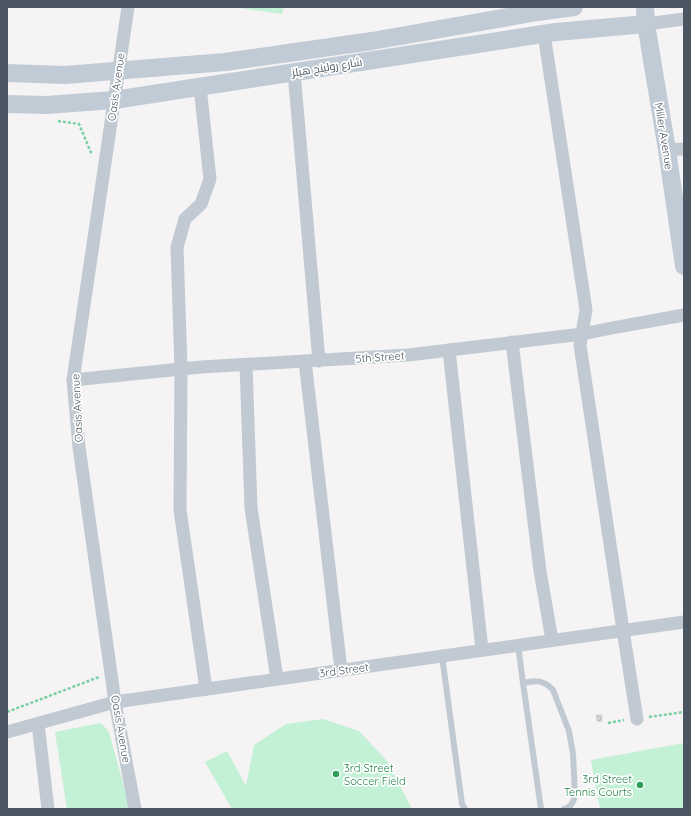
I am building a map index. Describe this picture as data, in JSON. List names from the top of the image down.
{
  "streets": {
    "main road": ["شارع رولينج هيلز", "Miller Avenue"],
    "street": ["Oasis Avenue", "5th Street", "3rd Street"]
  },
  "crossings": [
    ["شارع رولينج هيلز", "Oasis Avenue"],
    ["شارع رولينج هيلز", "Miller Avenue"],
    ["Oasis Avenue", "5th Street"],
    ["Oasis Avenue", "3rd Street"]
  ],
  "places": ["3rd Street Soccer Field", "3rd Street Tennis Courts"]
}
